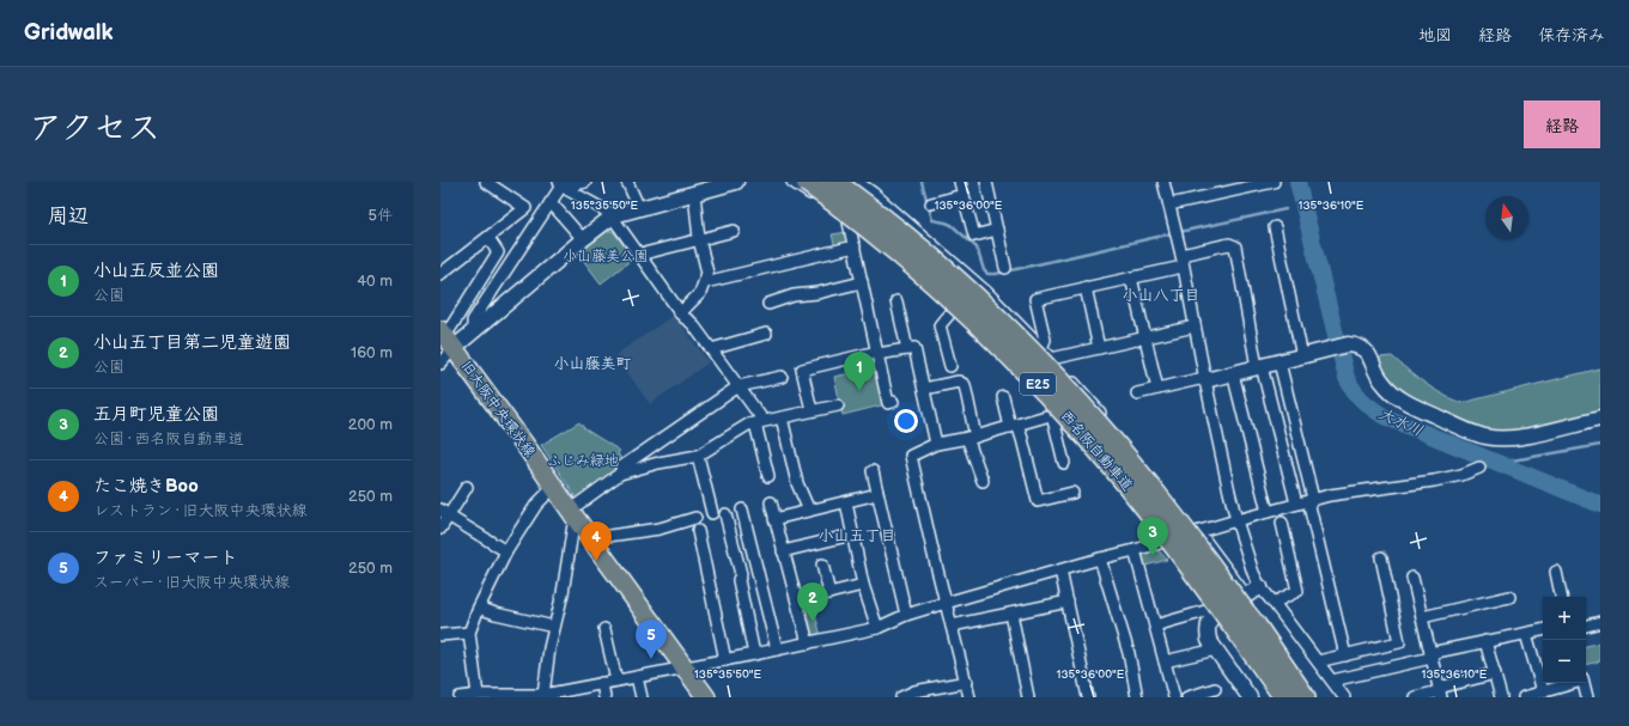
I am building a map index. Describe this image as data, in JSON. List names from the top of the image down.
{
  "streets": {
    "highway": ["E25", "西名阪自動車道"],
    "main road": ["旧大阪中央環状線"]
  },
  "districts": ["小山八丁目", "小山藤美町", "小山五丁目"],
  "water": ["大水川"],
  "parks": ["小山藤美公園", "ふじみ緑地"],
  "north": "top",
  "page": {
    "header": "Gridwalk",
    "nav": ["地図", "経路", "保存済み"],
    "title": "アクセス",
    "buttons": "経路",
    "heading": ["周辺", "5件"],
    "list": [
      {
        "mark": "1",
        "name": "小山五反並公園",
        "note": "公園",
        "value": "40 m"
      },
      {
        "mark": "2",
        "name": "小山五丁目第二児童遊園",
        "note": "公園",
        "value": "160 m"
      },
      {
        "mark": "3",
        "name": "五月町児童公園",
        "note": "公園 · 西名阪自動車道",
        "value": "200 m"
      },
      {
        "mark": "4",
        "name": "たこ焼きBoo",
        "note": "レストラン · 旧大阪中央環状線",
        "value": "250 m"
      },
      {
        "mark": "5",
        "name": "ファミリーマート",
        "note": "スーパー · 旧大阪中央環状線",
        "value": "250 m"
      }
    ],
    "pins": [
      "1",
      "3",
      "4",
      "2",
      "5"
    ],
    "map_buttons": ["+", "−"]
  },
  "coordinates": ["135°35'50\"E", "135°36'00\"E", "135°36'10\"E"]
}
